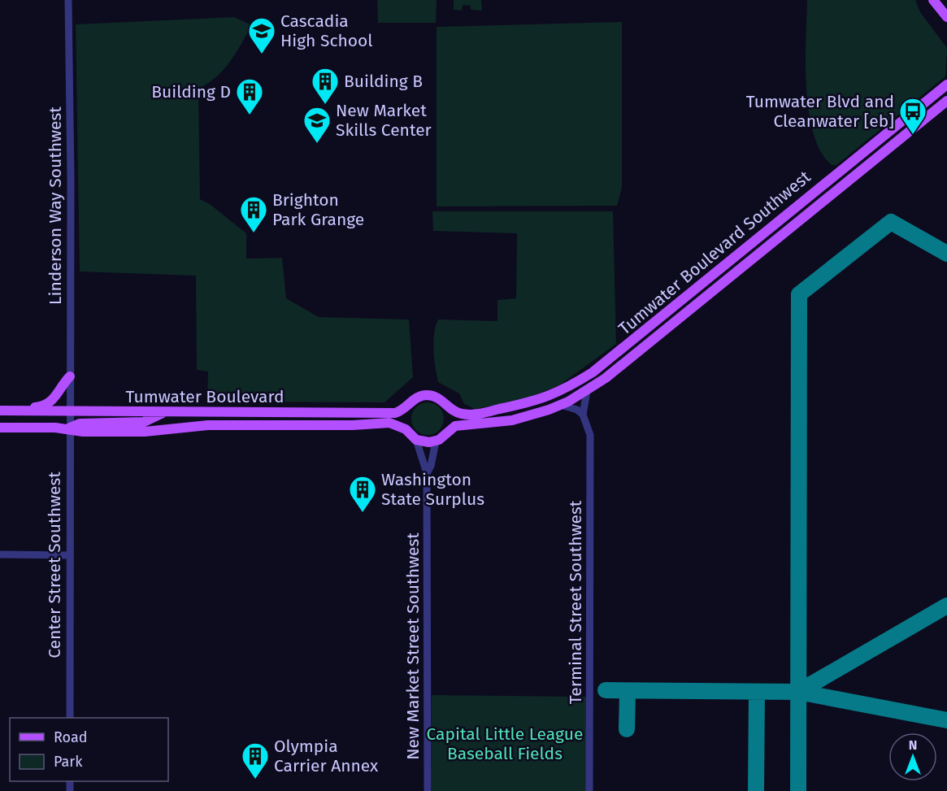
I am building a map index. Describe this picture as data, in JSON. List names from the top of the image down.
{
  "streets": {
    "main road": ["Tumwater Boulevard Southwest", "Tumwater Boulevard"],
    "street": [
      "Linderson Way Southwest",
      "Center Street Southwest",
      "Terminal Street Southwest",
      "New Market Street Southwest"
    ]
  },
  "crossings": [
    ["Linderson Way Southwest", "Tumwater Boulevard"],
    ["Linderson Way Southwest", "Center Street Southwest"],
    ["Tumwater Boulevard Southwest", "Tumwater Boulevard"],
    ["Tumwater Boulevard Southwest", "Terminal Street Southwest"],
    ["Tumwater Boulevard Southwest", "New Market Street Southwest"],
    ["Tumwater Boulevard", "Center Street Southwest"],
    ["Tumwater Boulevard", "New Market Street Southwest"]
  ],
  "parks": ["Capital Little League Baseball Fields"],
  "places": {
    "school or university": ["Cascadia High School", "New Market Skills Center"],
    "building": [
      "Building B",
      "Building D",
      "Brighton Park Grange",
      "Washington State Surplus",
      "Olympia Carrier Annex"
    ],
    "bus stop": ["Tumwater Blvd and Cleanwater [eb]"]
  },
  "legend": ["Road", "Park"],
  "north": "top"
}
